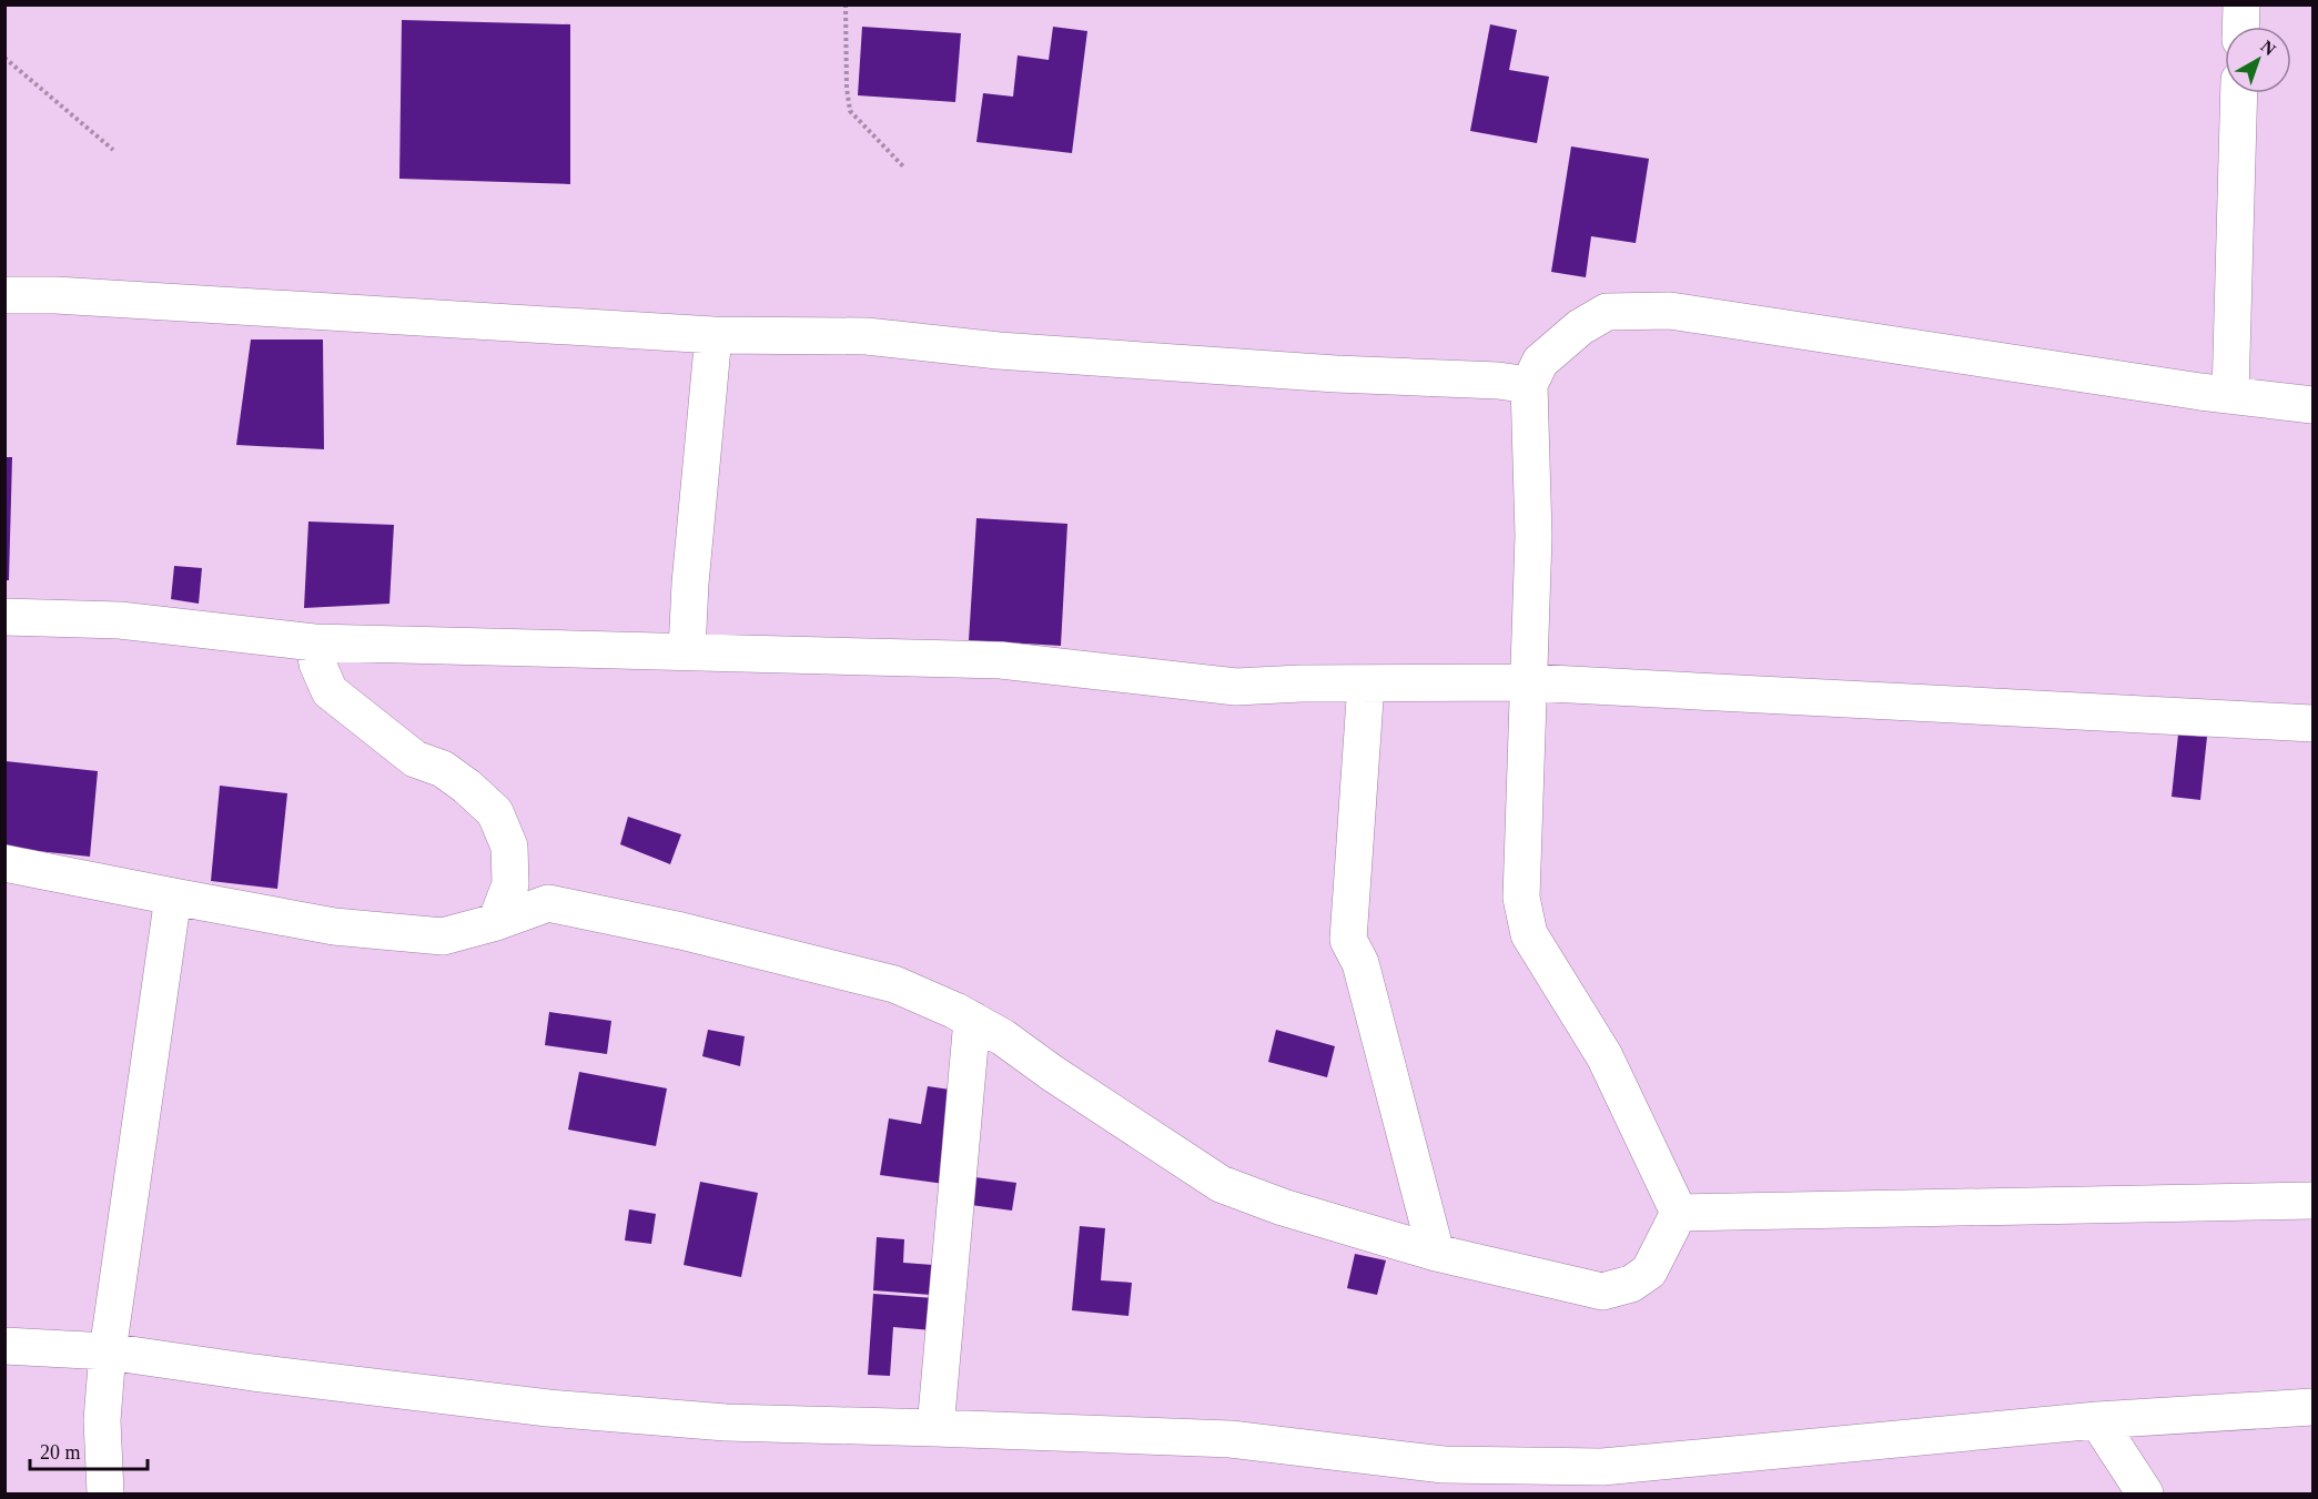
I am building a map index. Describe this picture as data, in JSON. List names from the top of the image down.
{
  "scale_bar": "20 m",
  "north": "top right"
}
